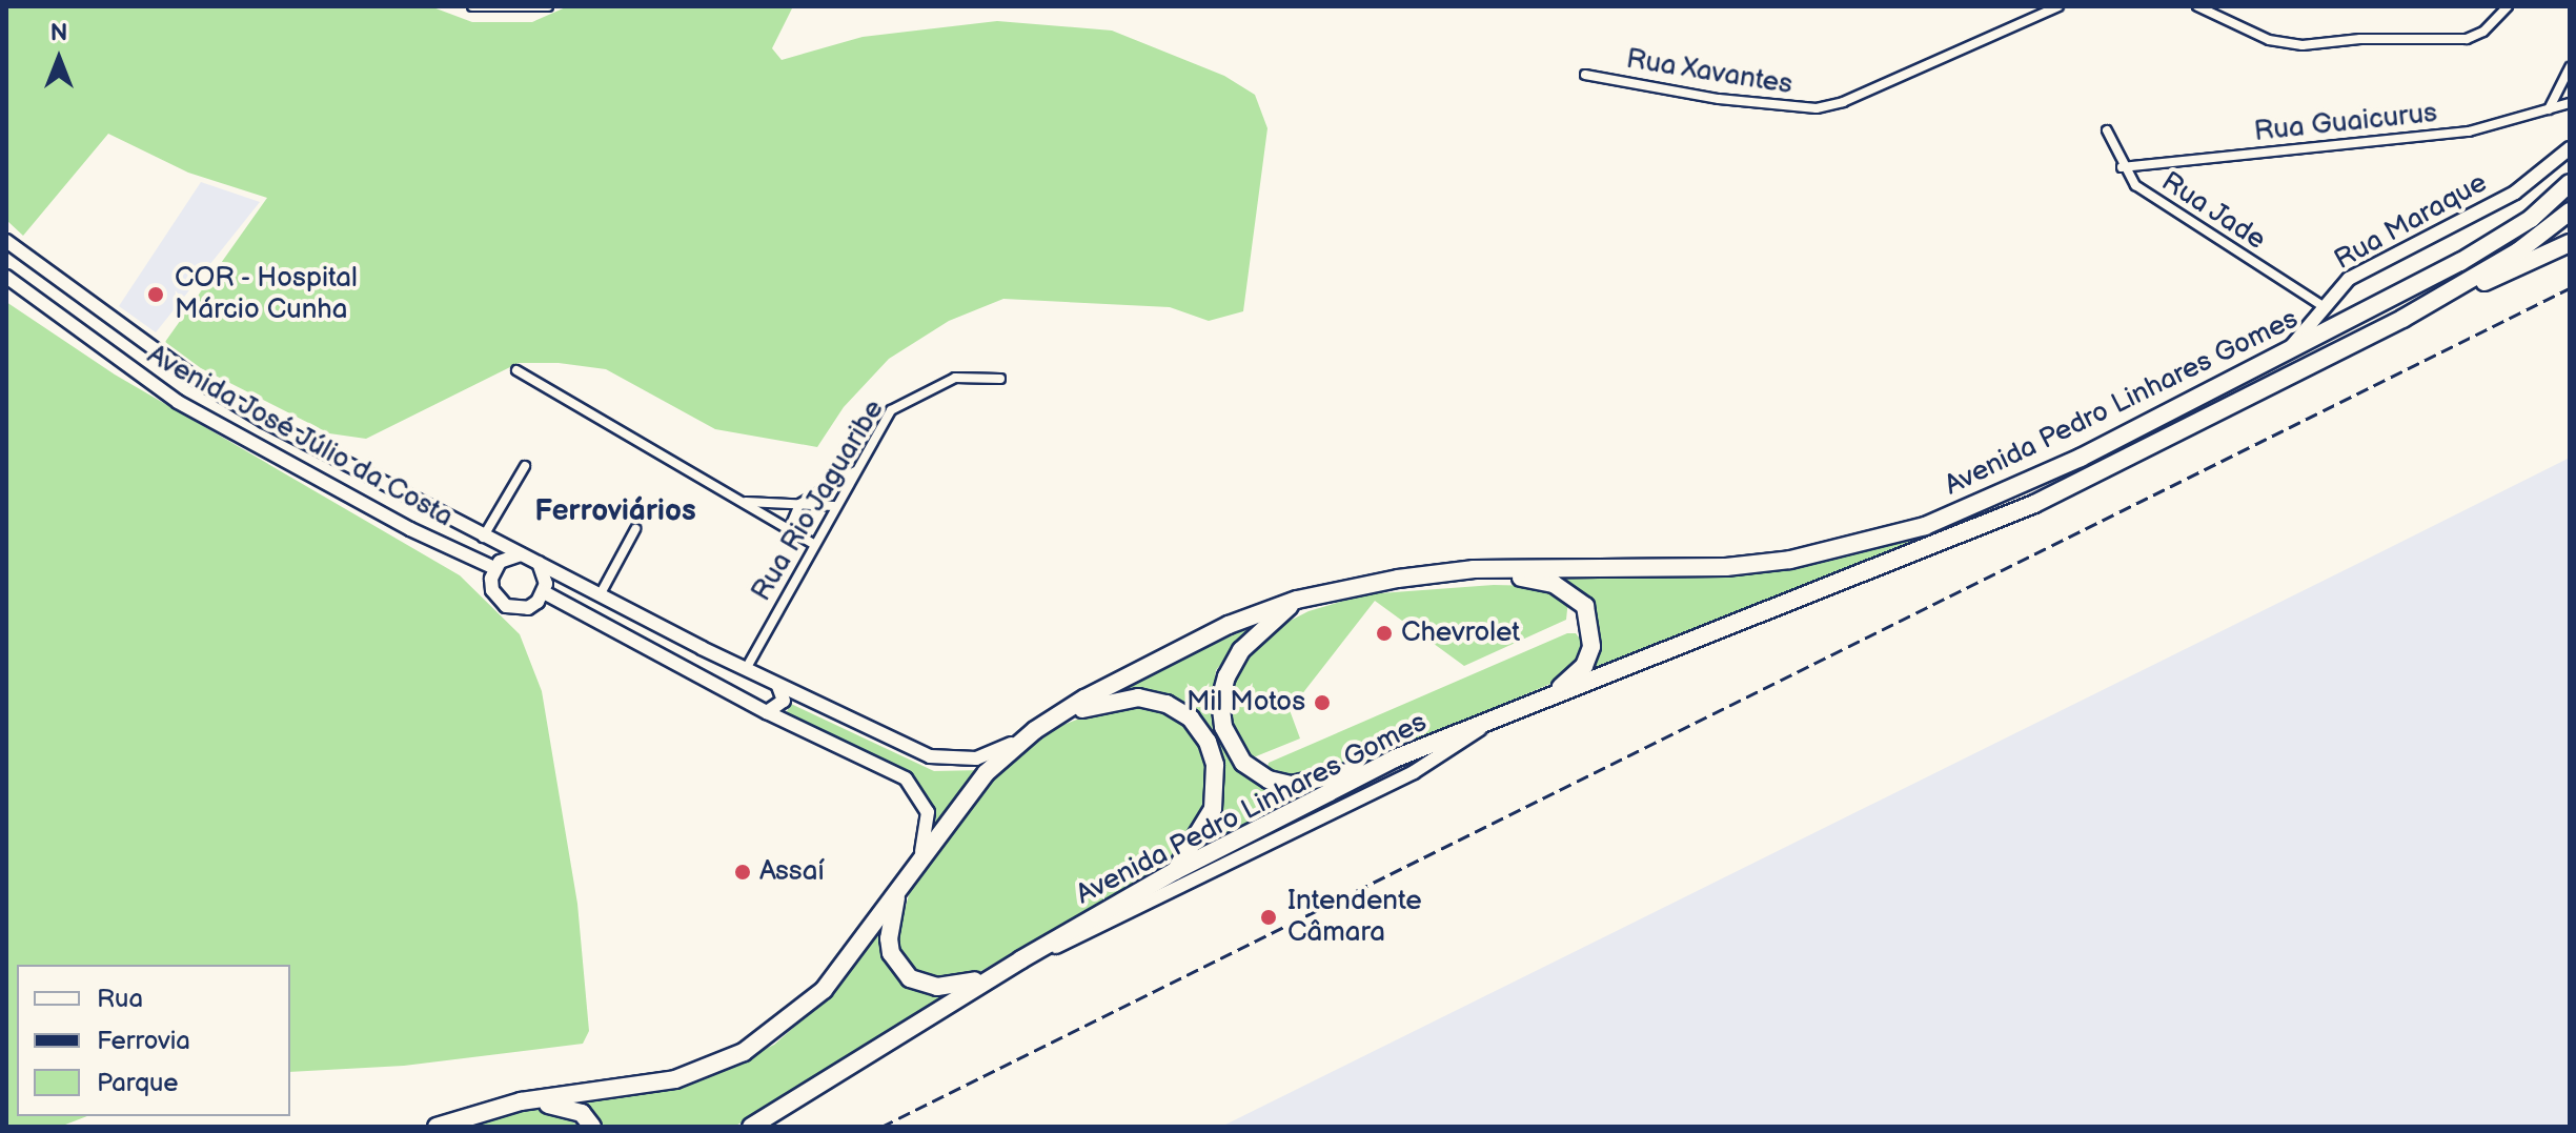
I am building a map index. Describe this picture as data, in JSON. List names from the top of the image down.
{
  "streets": {
    "highway": ["Avenida Pedro Linhares Gomes"],
    "main road": ["Rua Maraque", "Avenida José Júlio da Costa"],
    "street": [
      "Rua Xavantes",
      "Rua Guaicurus",
      "Rua Jade",
      "Rua Rio Jaguaribe"
    ]
  },
  "crossings": [
    ["Rua Guaicurus", "Rua Jade"],
    ["Rua Jade", "Rua Maraque"],
    ["Rua Maraque", "Avenida Pedro Linhares Gomes"]
  ],
  "districts": ["Ferroviários"],
  "places": [
    "COR - Hospital Márcio Cunha",
    "Chevrolet",
    "Mil Motos",
    "Assaí",
    "Intendente Câmara"
  ],
  "legend": ["Rua", "Ferrovia", "Parque"],
  "north": "top"
}
